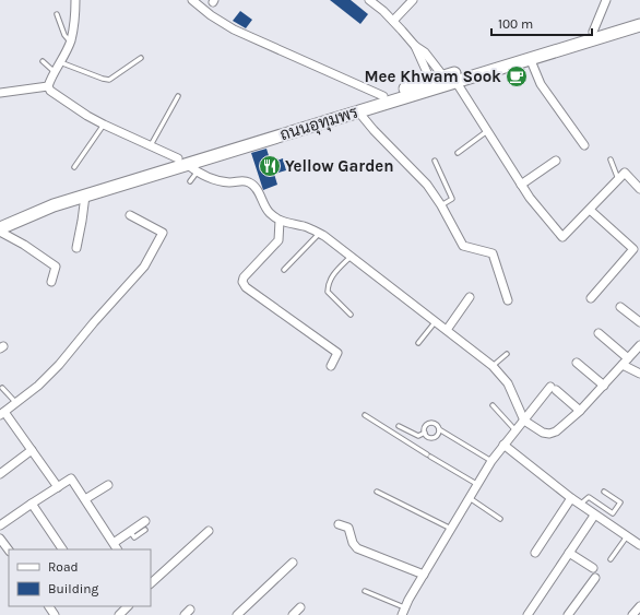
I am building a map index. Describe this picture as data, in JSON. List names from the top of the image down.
{
  "streets": {
    "street": ["ถนนอุทุมพร"]
  },
  "places": {
    "cafe": ["Mee Khwam Sook"],
    "restaurant": ["Yellow Garden"]
  },
  "legend": ["Road", "Building"],
  "scale_bar": "100 m"
}
